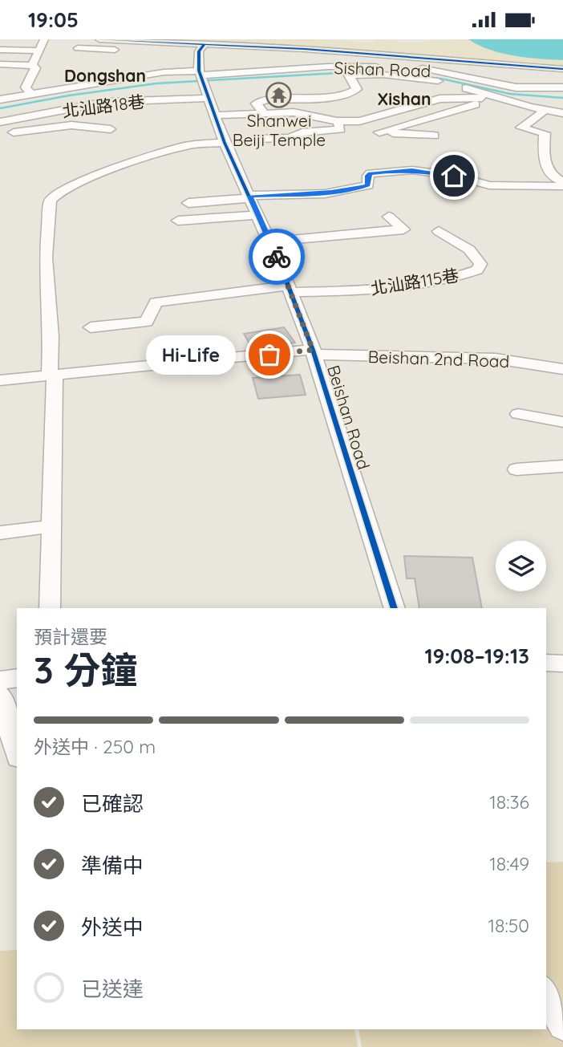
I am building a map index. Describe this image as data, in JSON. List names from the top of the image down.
{
  "streets": {
    "street": [
      "Sishan Road",
      "北汕路18巷",
      "北汕路115巷",
      "Beishan 2nd Road",
      "Beishan Road"
    ]
  },
  "crossings": [
    ["Sishan Road", "Beishan Road"],
    ["北汕路18巷", "Beishan Road"],
    ["北汕路115巷", "Beishan Road"],
    ["Beishan 2nd Road", "Beishan Road"]
  ],
  "districts": ["Dongshan", "Xishan"],
  "places": {
    "temple": ["Shanwei Beiji Temple"],
    "other": ["Hi-Life"]
  },
  "page": {
    "status": "19:05",
    "bubble": "Hi-Life",
    "heading": ["3 分鐘", "預計還要", "19:08–19:13"],
    "bar": "外送中 · 250 m",
    "list": [
      ["已確認", "18:36"],
      ["準備中", "18:49"],
      ["外送中", "18:50"],
      "已送達"
    ]
  }
}
